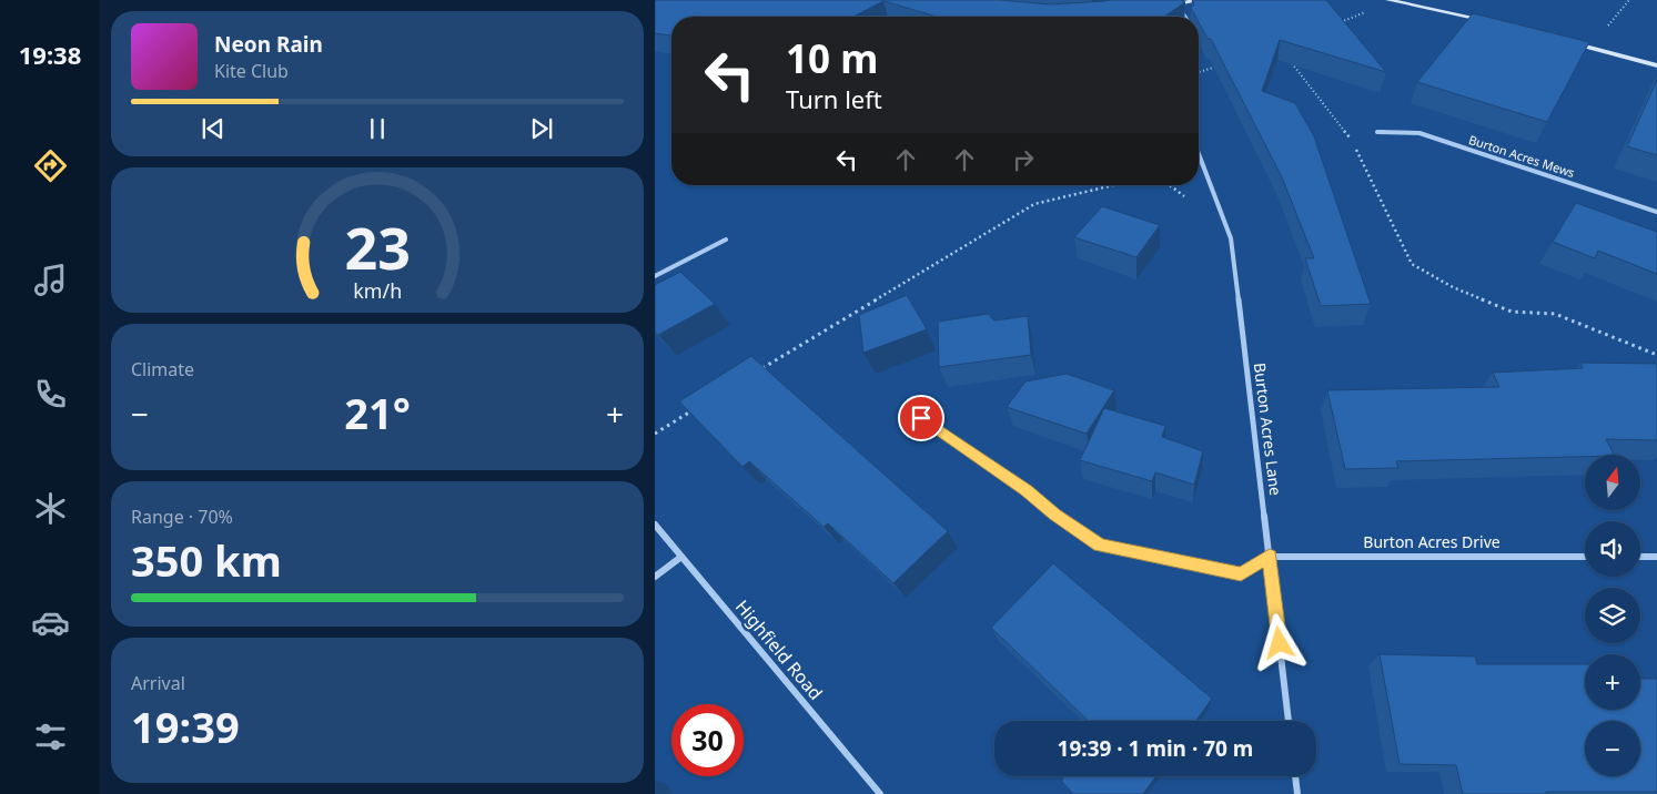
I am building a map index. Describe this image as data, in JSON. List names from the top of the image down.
{
  "streets": {
    "street": [
      "Burton Acres Mews",
      "Burton Acres Lane",
      "Burton Acres Drive",
      "Highfield Road"
    ]
  },
  "crossings": [
    ["Burton Acres Lane", "Burton Acres Drive"]
  ],
  "north": "top",
  "page": {
    "tabs": "19:38",
    "turn": ["10 m", "Turn left"],
    "song": ["Neon Rain", "Kite Club"],
    "tile": [
      "Climate",
      ["Range · 70%", "350 km"],
      ["Arrival", "19:39"]
    ],
    "heat": ["−", "21°", "+"],
    "map_buttons": ["+", "−"],
    "limit": "30",
    "trip": "19:39 · 1 min · 70 m",
    "gauge": ["23", "km/h"]
  }
}
